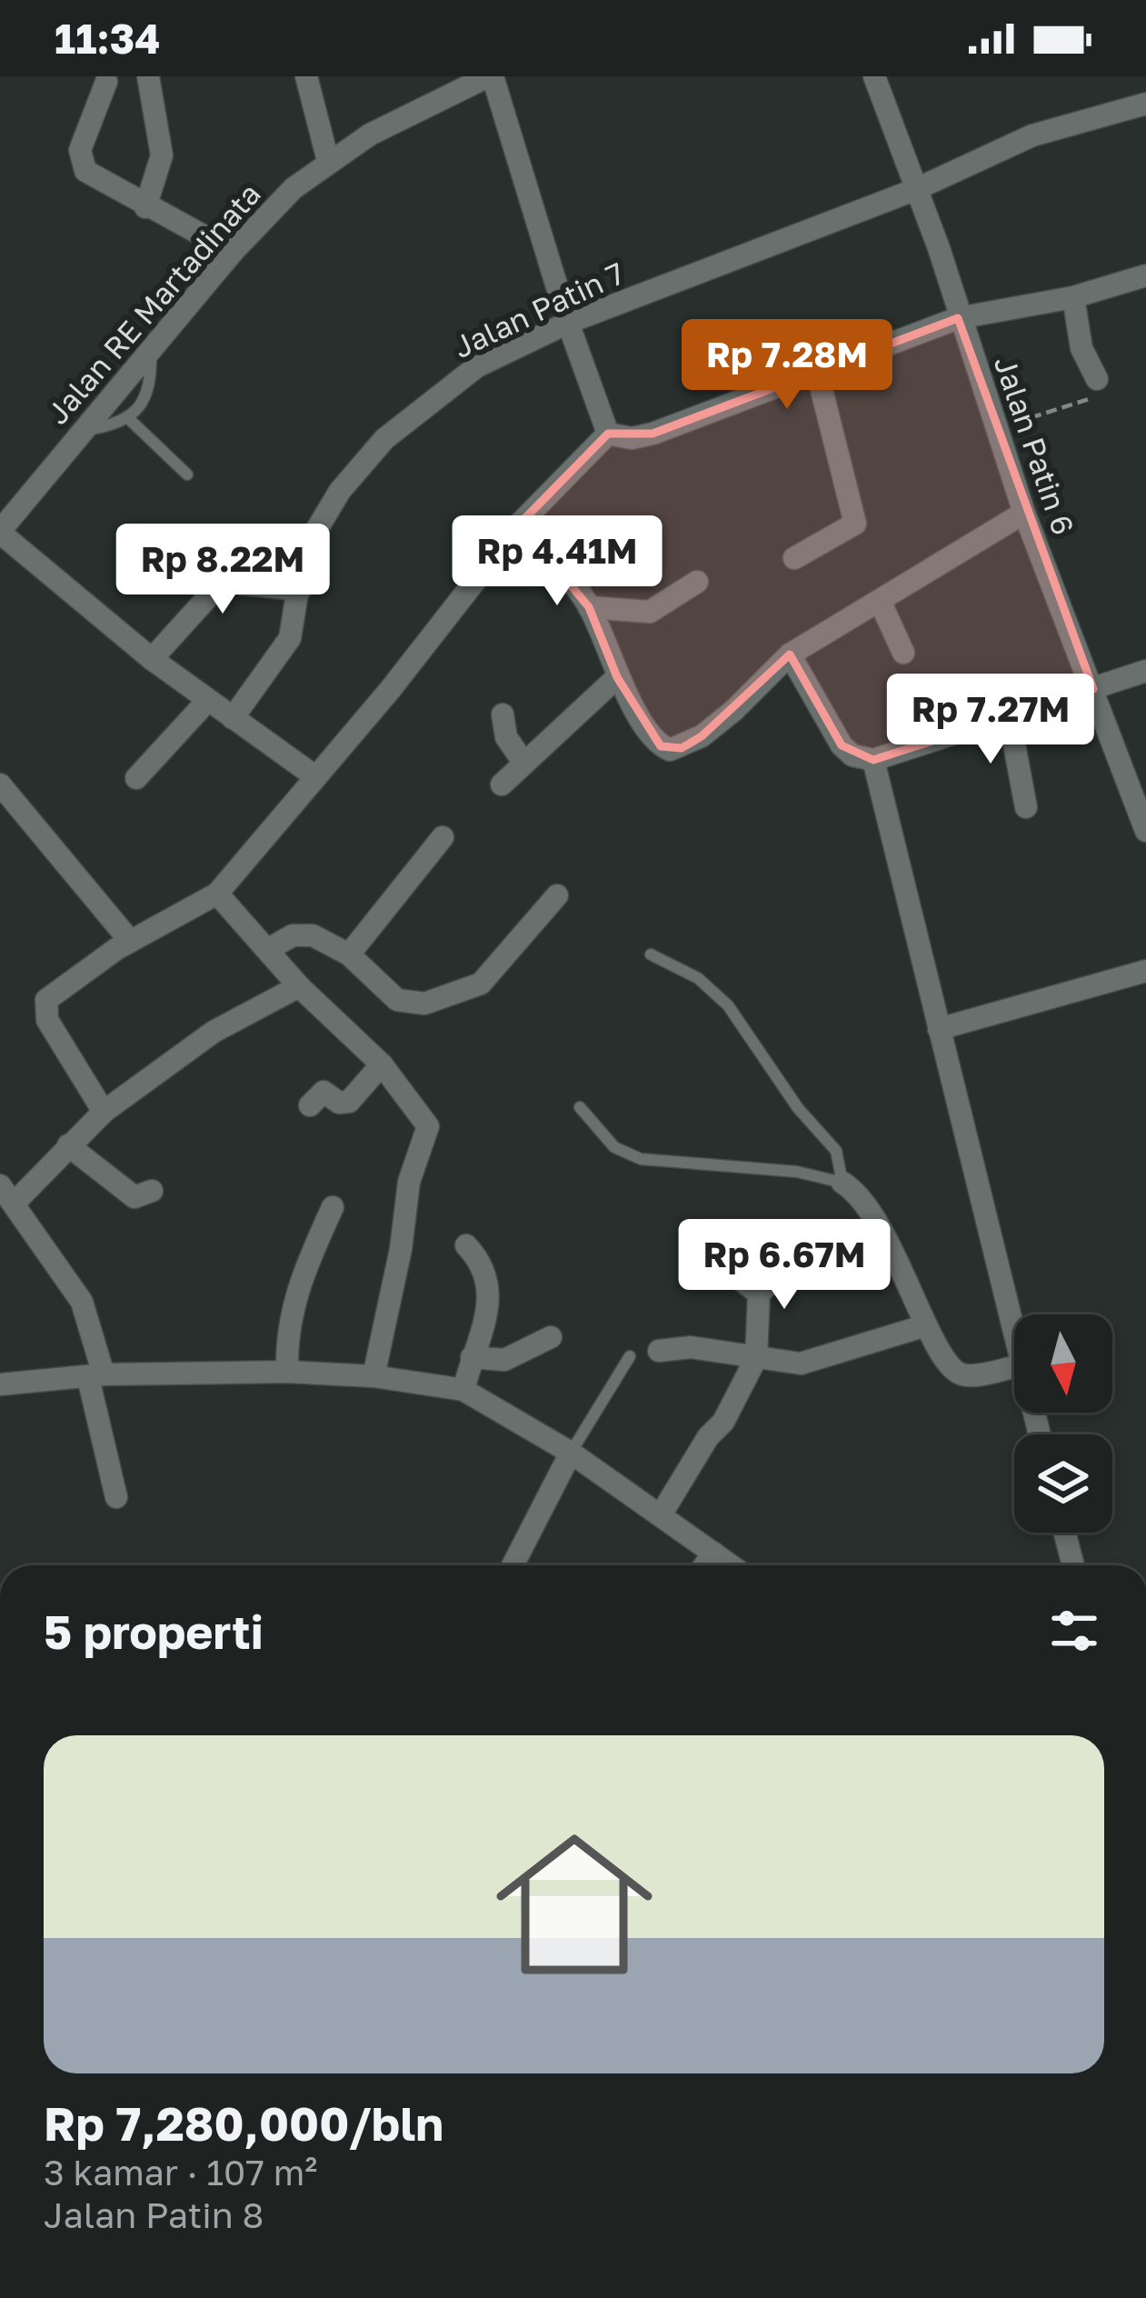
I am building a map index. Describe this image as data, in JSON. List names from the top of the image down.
{
  "streets": {
    "street": ["Jalan RE Martadinata", "Jalan Patin 7", "Jalan Patin 6"]
  },
  "crossings": [
    ["Jalan Patin 7", "Jalan Patin 6"]
  ],
  "north": "bottom",
  "page": {
    "status": "11:34",
    "price": [
      "Rp 7.28M",
      "Rp 4.41M",
      "Rp 8.22M",
      "Rp 7.27M",
      "Rp 6.67M"
    ],
    "heading": "5 properti",
    "list": [
      {
        "name": "Rp 7,280,000/bln",
        "note": "3 kamar · 107 m² · Jalan Patin 8"
      }
    ]
  }
}
